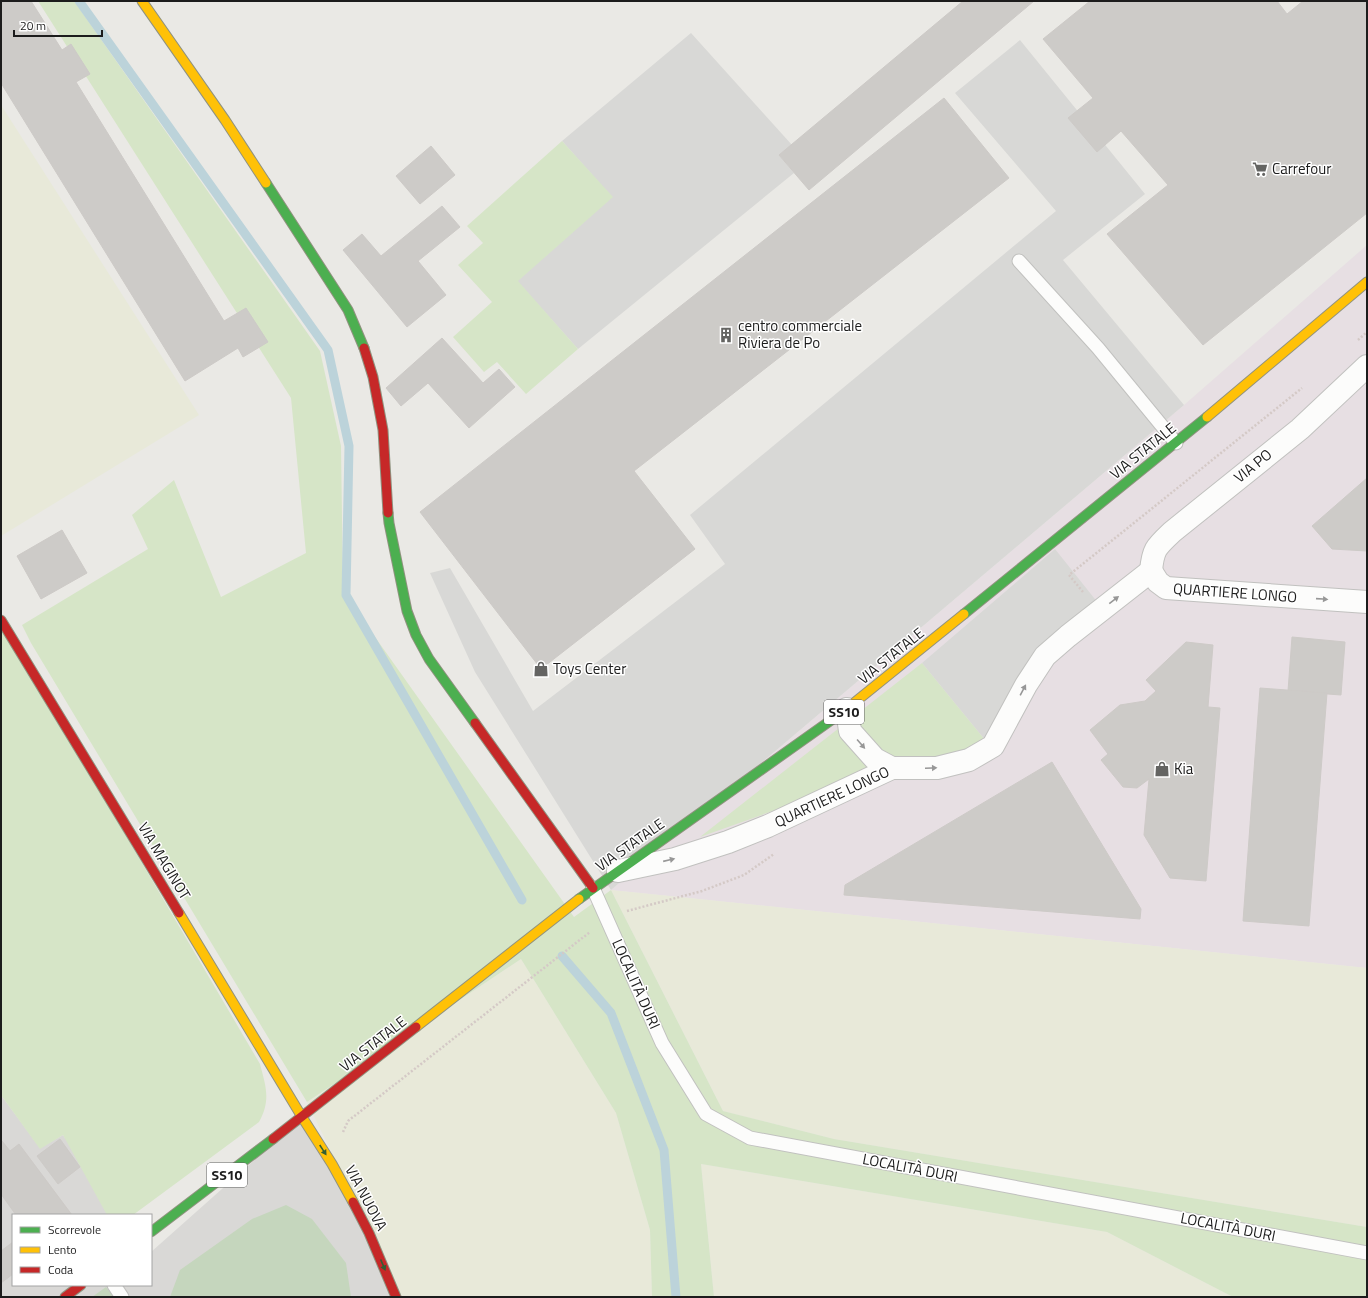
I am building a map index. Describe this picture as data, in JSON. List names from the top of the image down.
{
  "streets": {
    "street": [
      "VIA STATALE",
      "VIA PO",
      "QUARTIERE LONGO",
      "SS10",
      "VIA MAGINOT",
      "VIA NUOVA"
    ],
    "lane": ["LOCALITÀ DURI"]
  },
  "crossings": [
    ["VIA STATALE", "QUARTIERE LONGO"],
    ["VIA STATALE", "SS10"],
    ["VIA STATALE", "VIA MAGINOT"],
    ["VIA STATALE", "LOCALITÀ DURI"],
    ["VIA STATALE", "VIA NUOVA"],
    ["VIA PO", "QUARTIERE LONGO"],
    ["SS10", "VIA MAGINOT"],
    ["SS10", "VIA NUOVA"],
    ["VIA MAGINOT", "VIA NUOVA"]
  ],
  "one_way": ["QUARTIERE LONGO", "VIA NUOVA"],
  "places": {
    "supermarket": ["Carrefour"],
    "building": ["centro commerciale Riviera de Po"],
    "shop": ["Toys Center", "Kia"]
  },
  "legend": ["Scorrevole", "Lento", "Coda"],
  "scale_bar": "20 m"
}
